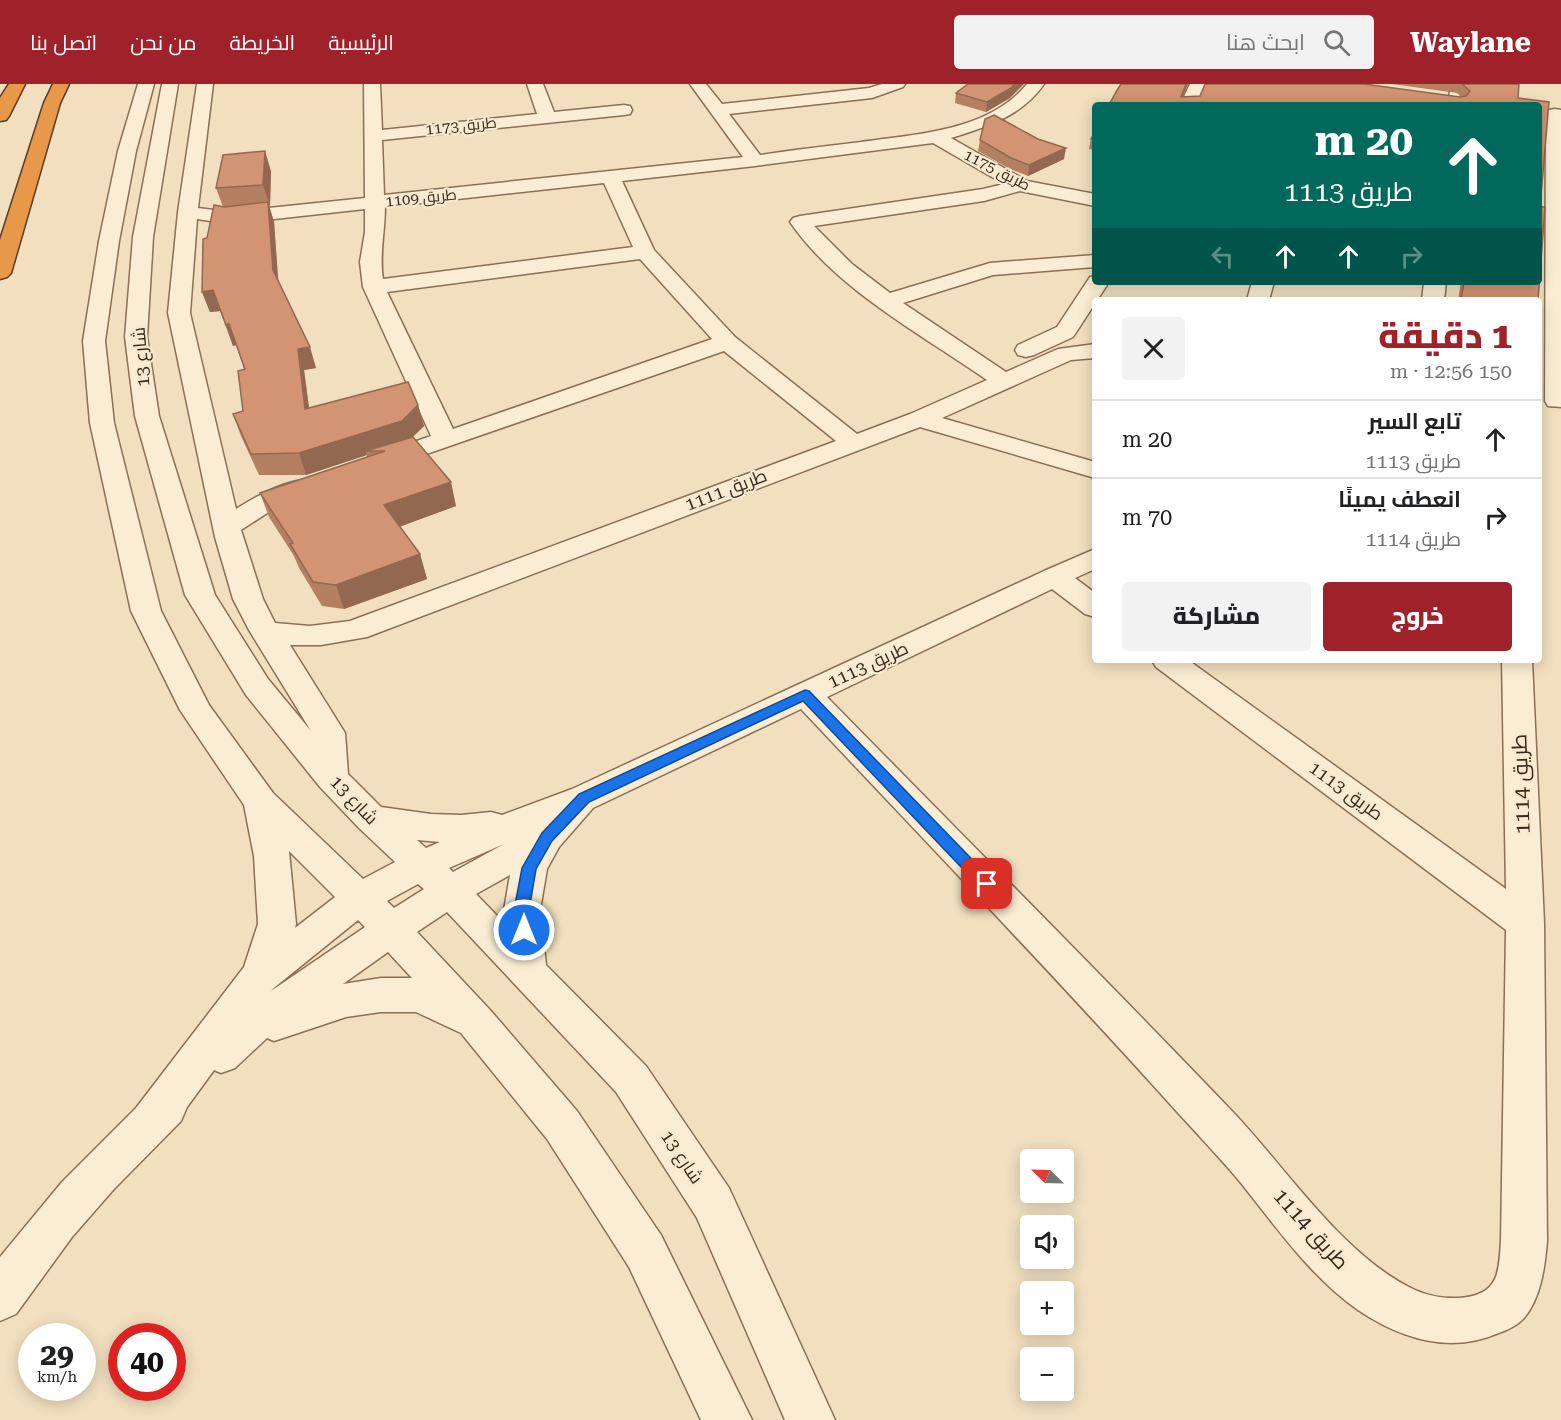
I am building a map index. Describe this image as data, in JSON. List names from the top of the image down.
{
  "streets": {
    "street": [
      "طريق 1173",
      "طريق 1175",
      "طريق 1109",
      "شارع 13",
      "طريق 1111",
      "طريق 1113",
      "طريق 1114"
    ]
  },
  "crossings": [
    ["طريق 1175", "طريق 1109"],
    ["شارع 13", "طريق 1113"],
    ["طريق 1113", "طريق 1114"]
  ],
  "north": "top left",
  "page": {
    "header": "Waylane",
    "search": "ابحث هنا",
    "nav": [
      "الرئيسية",
      "الخريطة",
      "من نحن",
      "اتصل بنا"
    ],
    "turn": ["20 m", "طريق 1113"],
    "heading": ["1 دقيقة", "150 m · 12:56"],
    "list": [
      {
        "name": "تابع السير",
        "note": "طريق 1113",
        "value": "20 m"
      },
      {
        "name": "انعطف يمينًا",
        "note": "طريق 1114",
        "value": "70 m"
      }
    ],
    "buttons": ["خروج", "مشاركة"],
    "map_buttons": ["+", "−"],
    "speed": "29 km/h",
    "limit": "40"
  }
}
